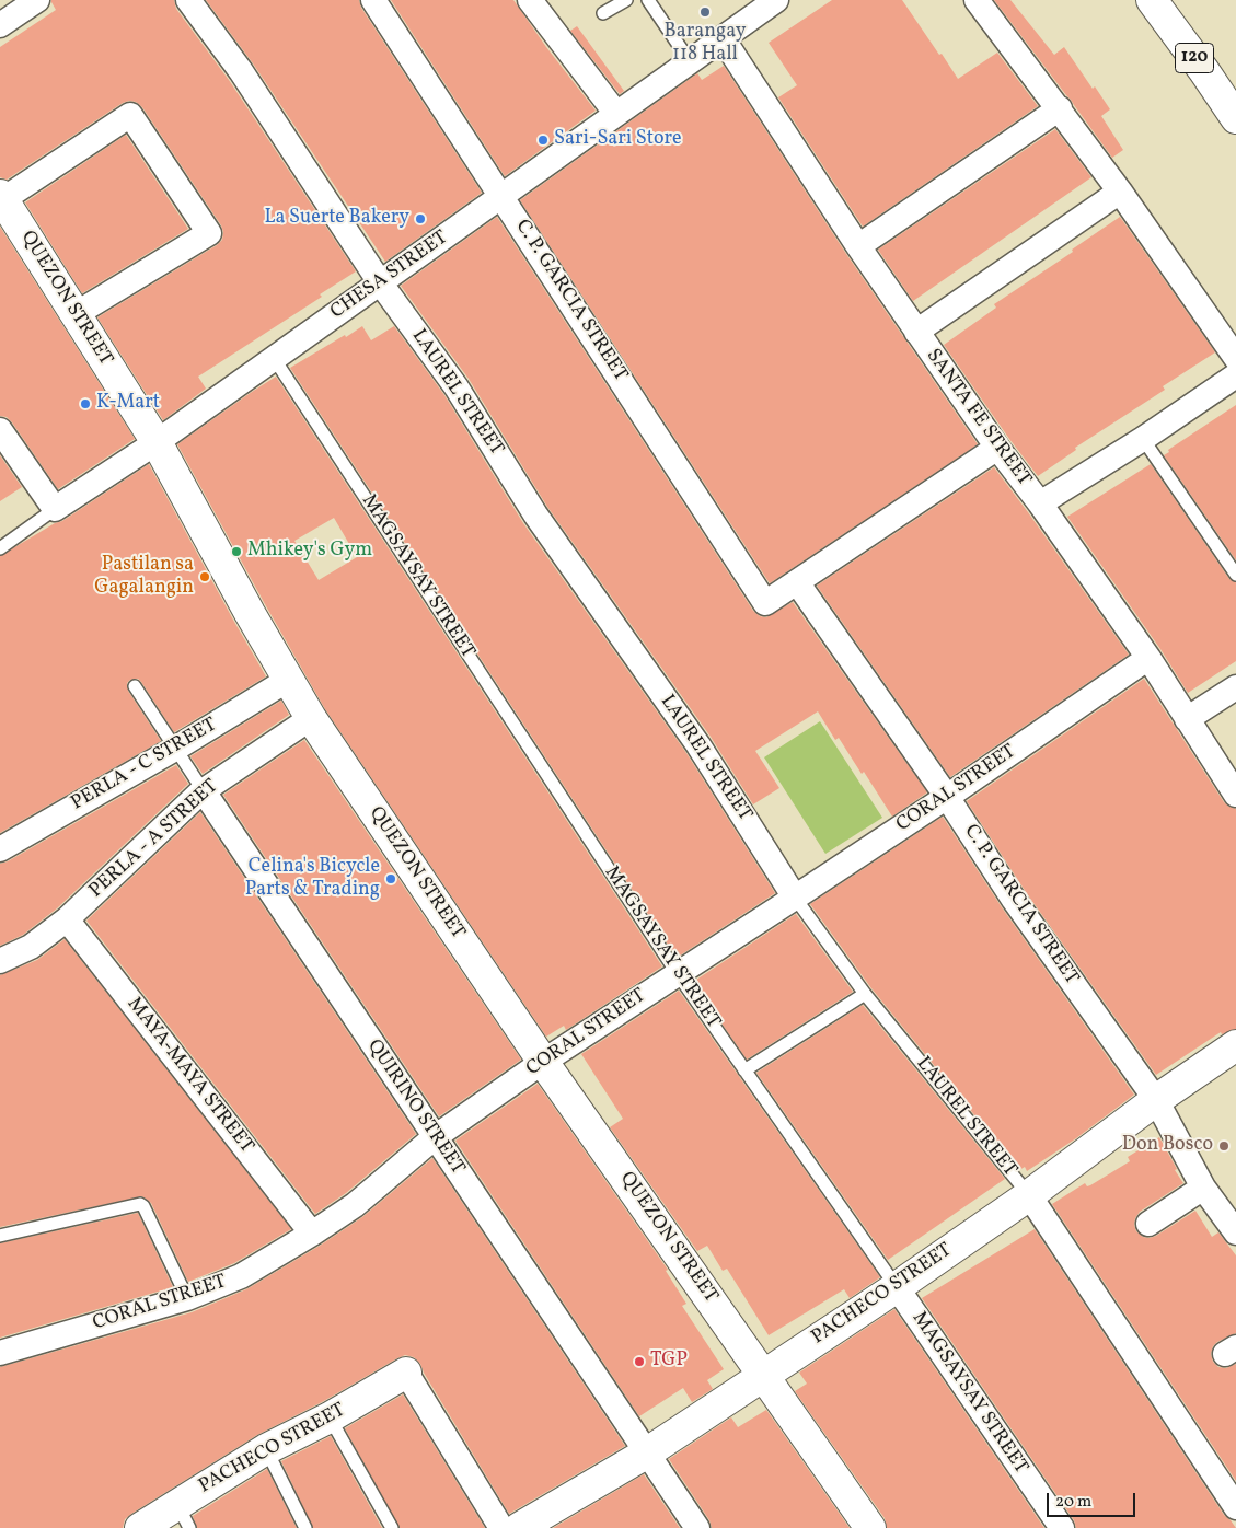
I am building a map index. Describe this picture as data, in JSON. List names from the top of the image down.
{
  "streets": {
    "main road": ["120", "QUEZON STREET", "PACHECO STREET"],
    "street": [
      "CHESA STREET",
      "C. P. GARCIA STREET",
      "LAUREL STREET",
      "SANTA FE STREET",
      "MAGSAYSAY STREET",
      "PERLA - C STREET",
      "CORAL STREET",
      "PERLA - A STREET",
      "MAYA-MAYA STREET",
      "QUIRINO STREET"
    ]
  },
  "crossings": [
    ["CHESA STREET", "QUEZON STREET"],
    ["CHESA STREET", "C. P. GARCIA STREET"],
    ["CHESA STREET", "LAUREL STREET"],
    ["CHESA STREET", "SANTA FE STREET"],
    ["CHESA STREET", "MAGSAYSAY STREET"],
    ["QUEZON STREET", "PERLA - C STREET"],
    ["QUEZON STREET", "CORAL STREET"],
    ["QUEZON STREET", "PERLA - A STREET"],
    ["QUEZON STREET", "PACHECO STREET"],
    ["C. P. GARCIA STREET", "CORAL STREET"],
    ["C. P. GARCIA STREET", "PACHECO STREET"],
    ["LAUREL STREET", "CORAL STREET"],
    ["LAUREL STREET", "PACHECO STREET"],
    ["SANTA FE STREET", "CORAL STREET"],
    ["MAGSAYSAY STREET", "CORAL STREET"],
    ["MAGSAYSAY STREET", "PACHECO STREET"],
    ["PERLA - C STREET", "QUIRINO STREET"],
    ["CORAL STREET", "MAYA-MAYA STREET"],
    ["CORAL STREET", "QUIRINO STREET"],
    ["PERLA - A STREET", "MAYA-MAYA STREET"],
    ["PERLA - A STREET", "QUIRINO STREET"],
    ["QUIRINO STREET", "PACHECO STREET"]
  ],
  "places": [
    "Barangay 118 Hall",
    "Sari-Sari Store",
    "La Suerte Bakery",
    "K-Mart",
    "Mhikey's Gym",
    "Pastilan sa Gagalangin",
    "Celina's Bicycle Parts & Trading",
    "Don Bosco",
    "TGP"
  ],
  "scale_bar": "20 m"
}
